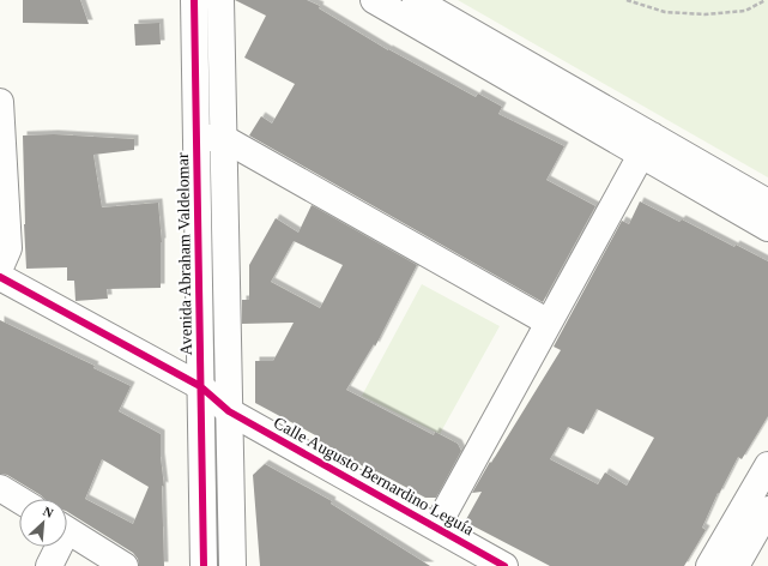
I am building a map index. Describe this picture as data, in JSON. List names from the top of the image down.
{
  "streets": {
    "street": ["Avenida Abraham Valdelomar", "Calle Augusto Bernardino Leguía"]
  },
  "crossings": [
    ["Avenida Abraham Valdelomar", "Calle Augusto Bernardino Leguía"]
  ],
  "north": "top right"
}
